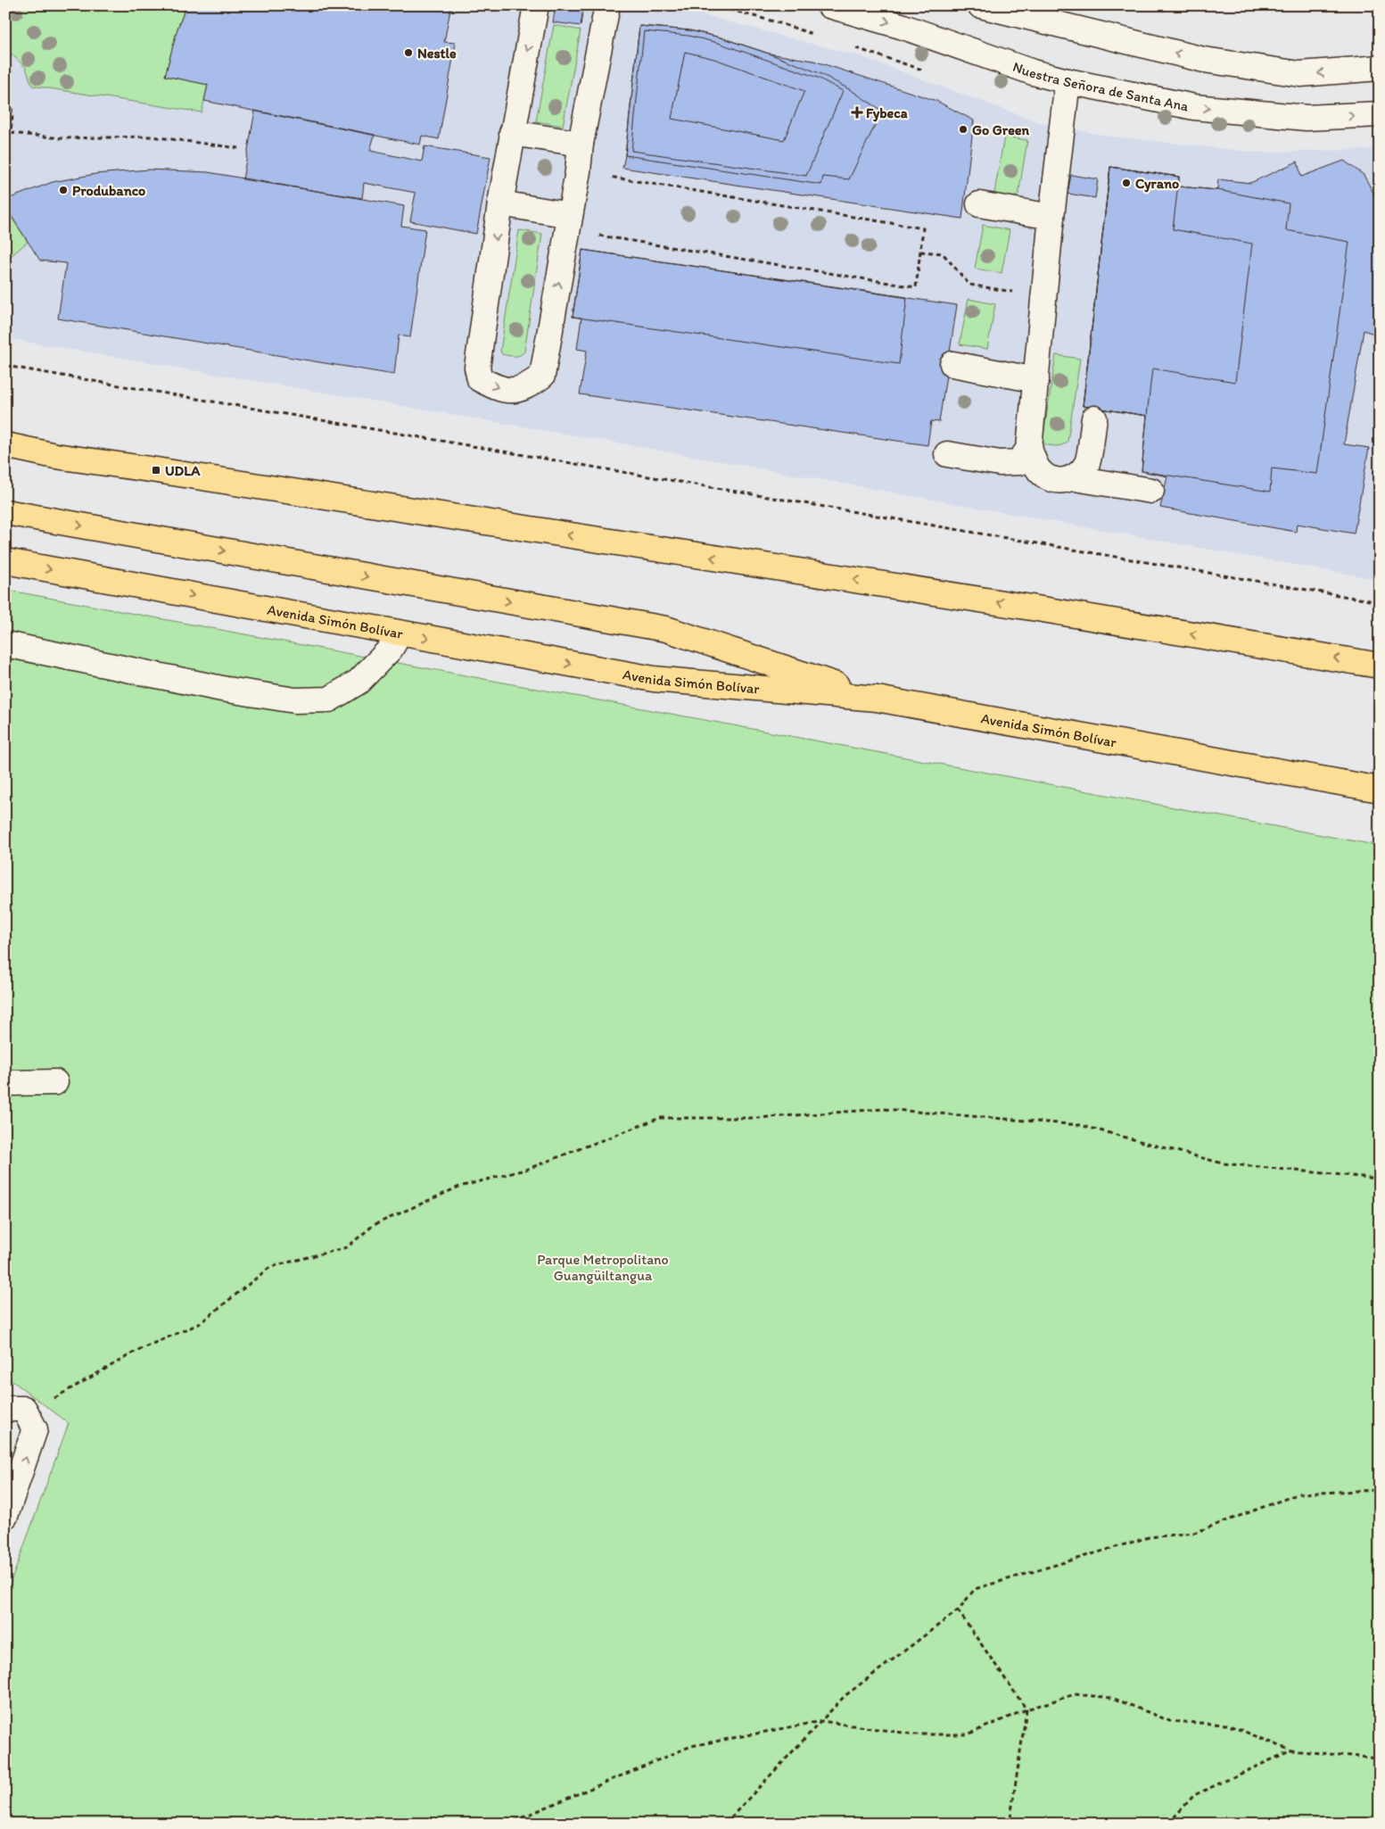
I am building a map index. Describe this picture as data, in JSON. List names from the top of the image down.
{
  "streets": {
    "highway": ["Avenida Simón Bolívar"],
    "street": ["Nuestra Señora de Santa Ana"]
  },
  "parks": ["Parque Metropolitano Guangüiltangua"],
  "places": {
    "other": [
      "Nestle",
      "Go Green",
      "Cyrano",
      "Produbanco"
    ],
    "health": ["Fybeca"],
    "transit": ["UDLA"]
  }
}
